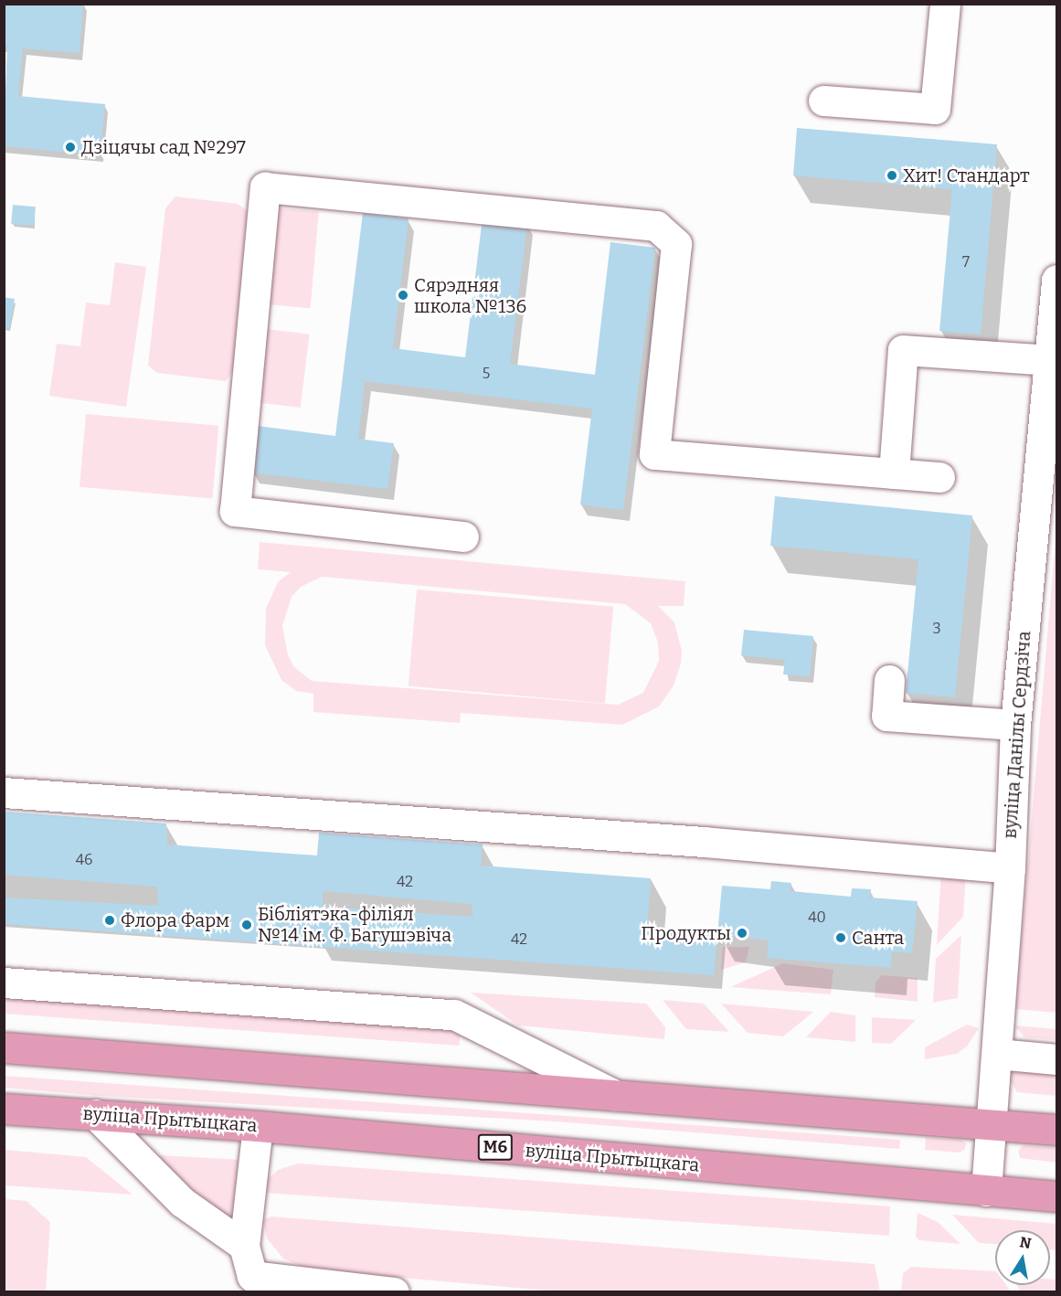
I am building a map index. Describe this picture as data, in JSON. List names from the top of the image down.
{
  "streets": {
    "main road": ["вуліца Прытыцкага", "М6"],
    "street": ["вуліца Данілы Сердзіча"]
  },
  "crossings": [
    ["вуліца Данілы Сердзіча", "вуліца Прытыцкага"]
  ],
  "places": [
    "Дзіцячы сад №297",
    "Хит! Стандарт",
    "Сярэдняя школа №136",
    "Флора Фарм",
    "Бібліятэка-філіял №14 ім. Ф. Багушэвіча",
    "Продукты",
    "Санта"
  ],
  "house_numbers": [
    "7",
    "5",
    "3",
    "46",
    "42",
    "40",
    "42"
  ],
  "north": "top"
}
